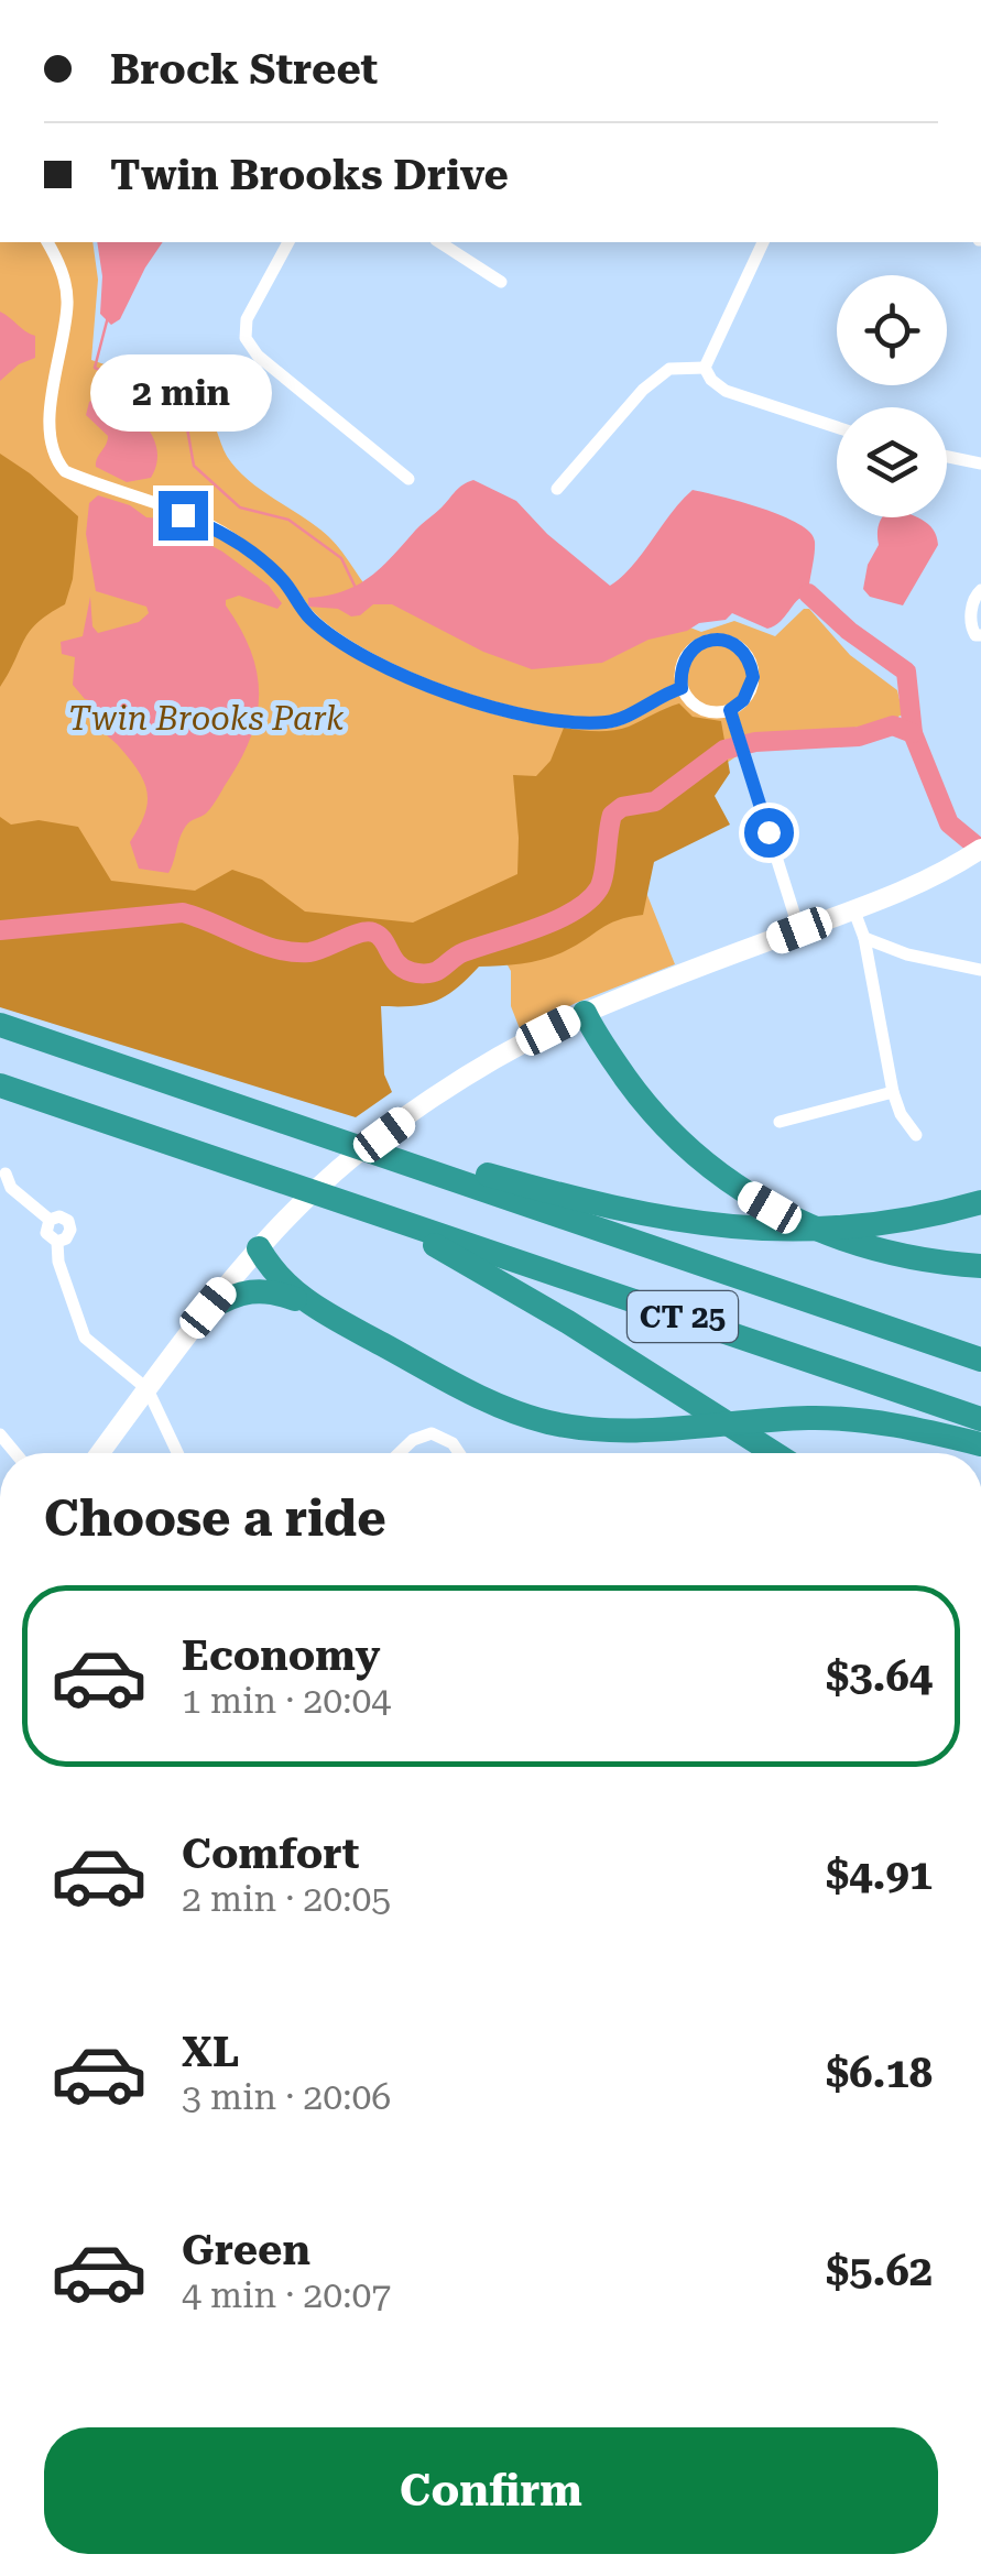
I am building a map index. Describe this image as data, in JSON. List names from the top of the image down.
{
  "streets": {
    "highway": ["CT 25"]
  },
  "parks": ["Twin Brooks Park"],
  "page": {
    "banner": ["Brock Street", "Twin Brooks Drive"],
    "bubble": "2 min",
    "heading": "Choose a ride",
    "list": [
      {
        "name": "Economy",
        "note": "1 min · 20:04",
        "value": "$3.64"
      },
      {
        "name": "Comfort",
        "note": "2 min · 20:05",
        "value": "$4.91"
      },
      {
        "name": "XL",
        "note": "3 min · 20:06",
        "value": "$6.18"
      },
      {
        "name": "Green",
        "note": "4 min · 20:07",
        "value": "$5.62"
      }
    ],
    "buttons": "Confirm"
  }
}
